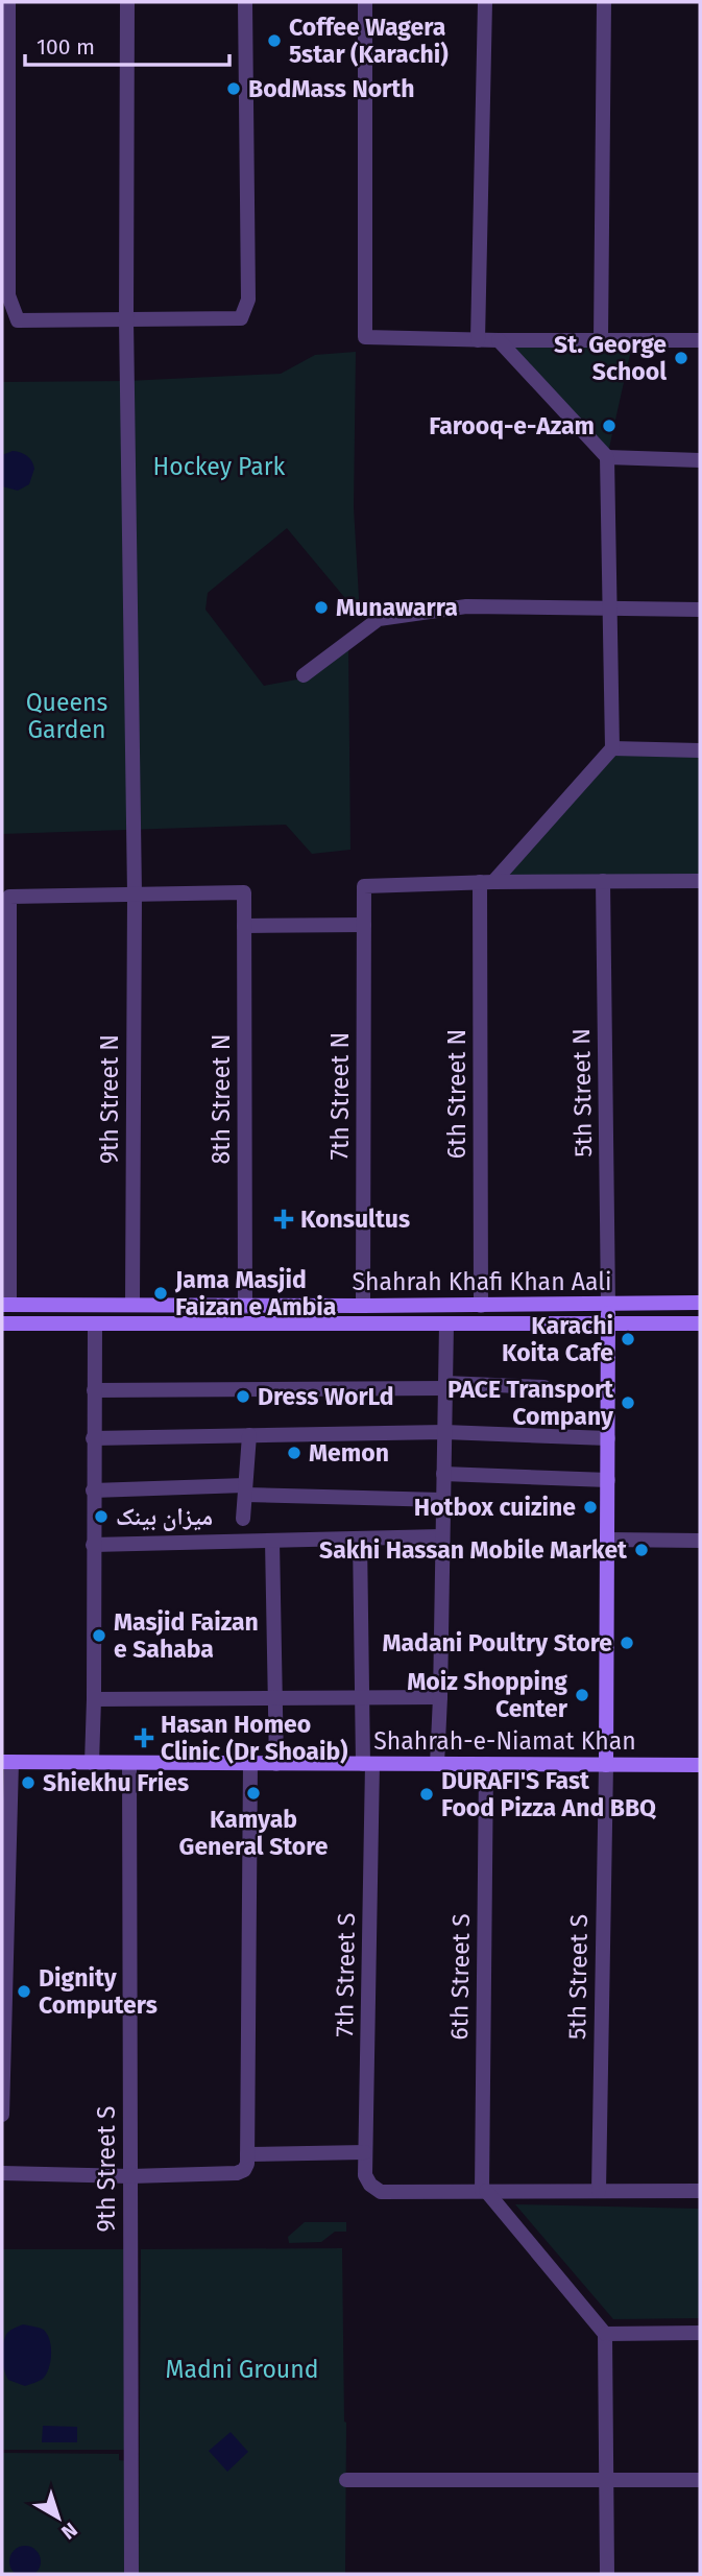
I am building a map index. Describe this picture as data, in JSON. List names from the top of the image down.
{
  "streets": {
    "main road": ["Shahrah Khafi Khan Aali", "Shahrah-e-Niamat Khan"],
    "street": [
      "5th Street N",
      "6th Street N",
      "7th Street N",
      "9th Street N",
      "8th Street N",
      "7th Street S",
      "6th Street S",
      "5th Street S",
      "9th Street S"
    ]
  },
  "crossings": [
    ["5th Street N", "Shahrah Khafi Khan Aali"],
    ["6th Street N", "7th Street N"],
    ["6th Street N", "Shahrah Khafi Khan Aali"],
    ["7th Street N", "Shahrah Khafi Khan Aali"],
    ["9th Street N", "8th Street N"],
    ["9th Street N", "Shahrah Khafi Khan Aali"],
    ["8th Street N", "Shahrah Khafi Khan Aali"],
    ["Shahrah-e-Niamat Khan", "7th Street S"],
    ["Shahrah-e-Niamat Khan", "6th Street S"],
    ["Shahrah-e-Niamat Khan", "5th Street S"],
    ["Shahrah-e-Niamat Khan", "9th Street S"],
    ["7th Street S", "6th Street S"]
  ],
  "parks": ["Hockey Park", "Queens Garden", "Madni Ground"],
  "places": {
    "other": [
      "Coffee Wagera 5star (Karachi)",
      "BodMass North",
      "St. George School",
      "Farooq-e-Azam",
      "Munawarra",
      "Jama Masjid Faizan e Ambia",
      "Karachi Koita Cafe",
      "Dress WorLd",
      "PACE Transport Company",
      "Memon",
      "Hotbox cuizine",
      "میزان بینک",
      "Sakhi Hassan Mobile Market",
      "Masjid Faizan e Sahaba",
      "Madani Poultry Store",
      "Moiz Shopping Center",
      "Shiekhu Fries",
      "Kamyab General Store",
      "DURAFI'S Fast Food Pizza And BBQ",
      "Dignity Computers"
    ],
    "health": ["Konsultus", "Hasan Homeo Clinic (Dr Shoaib)"]
  },
  "scale_bar": "100 m",
  "north": "bottom right"
}
